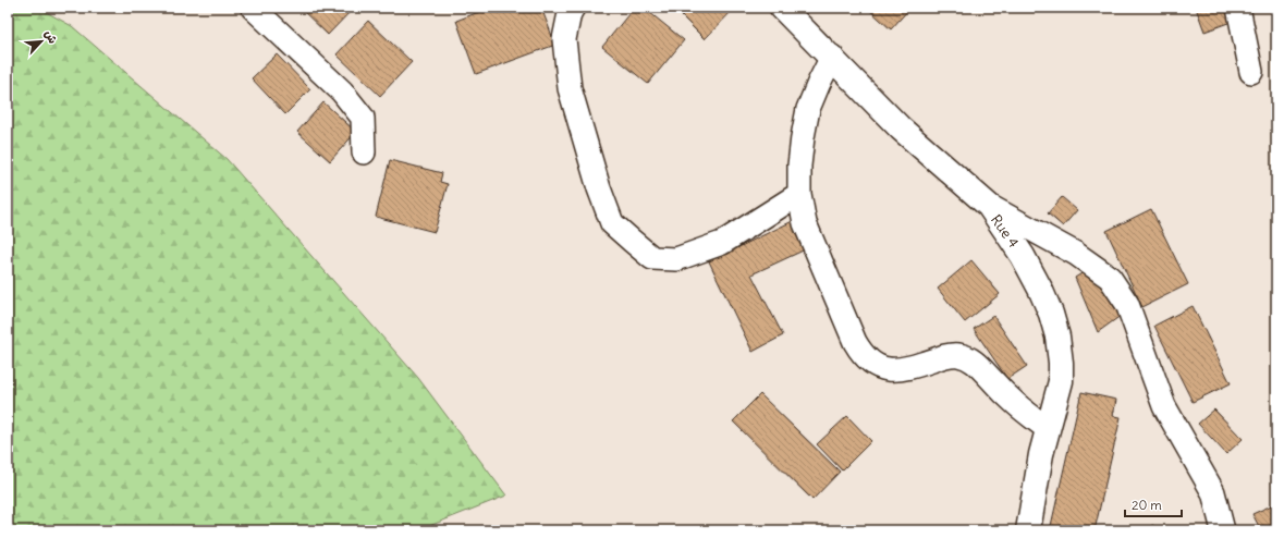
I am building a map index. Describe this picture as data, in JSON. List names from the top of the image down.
{
  "streets": {
    "street": ["Rue 4"]
  },
  "scale_bar": "20 m",
  "north": "top right"
}
